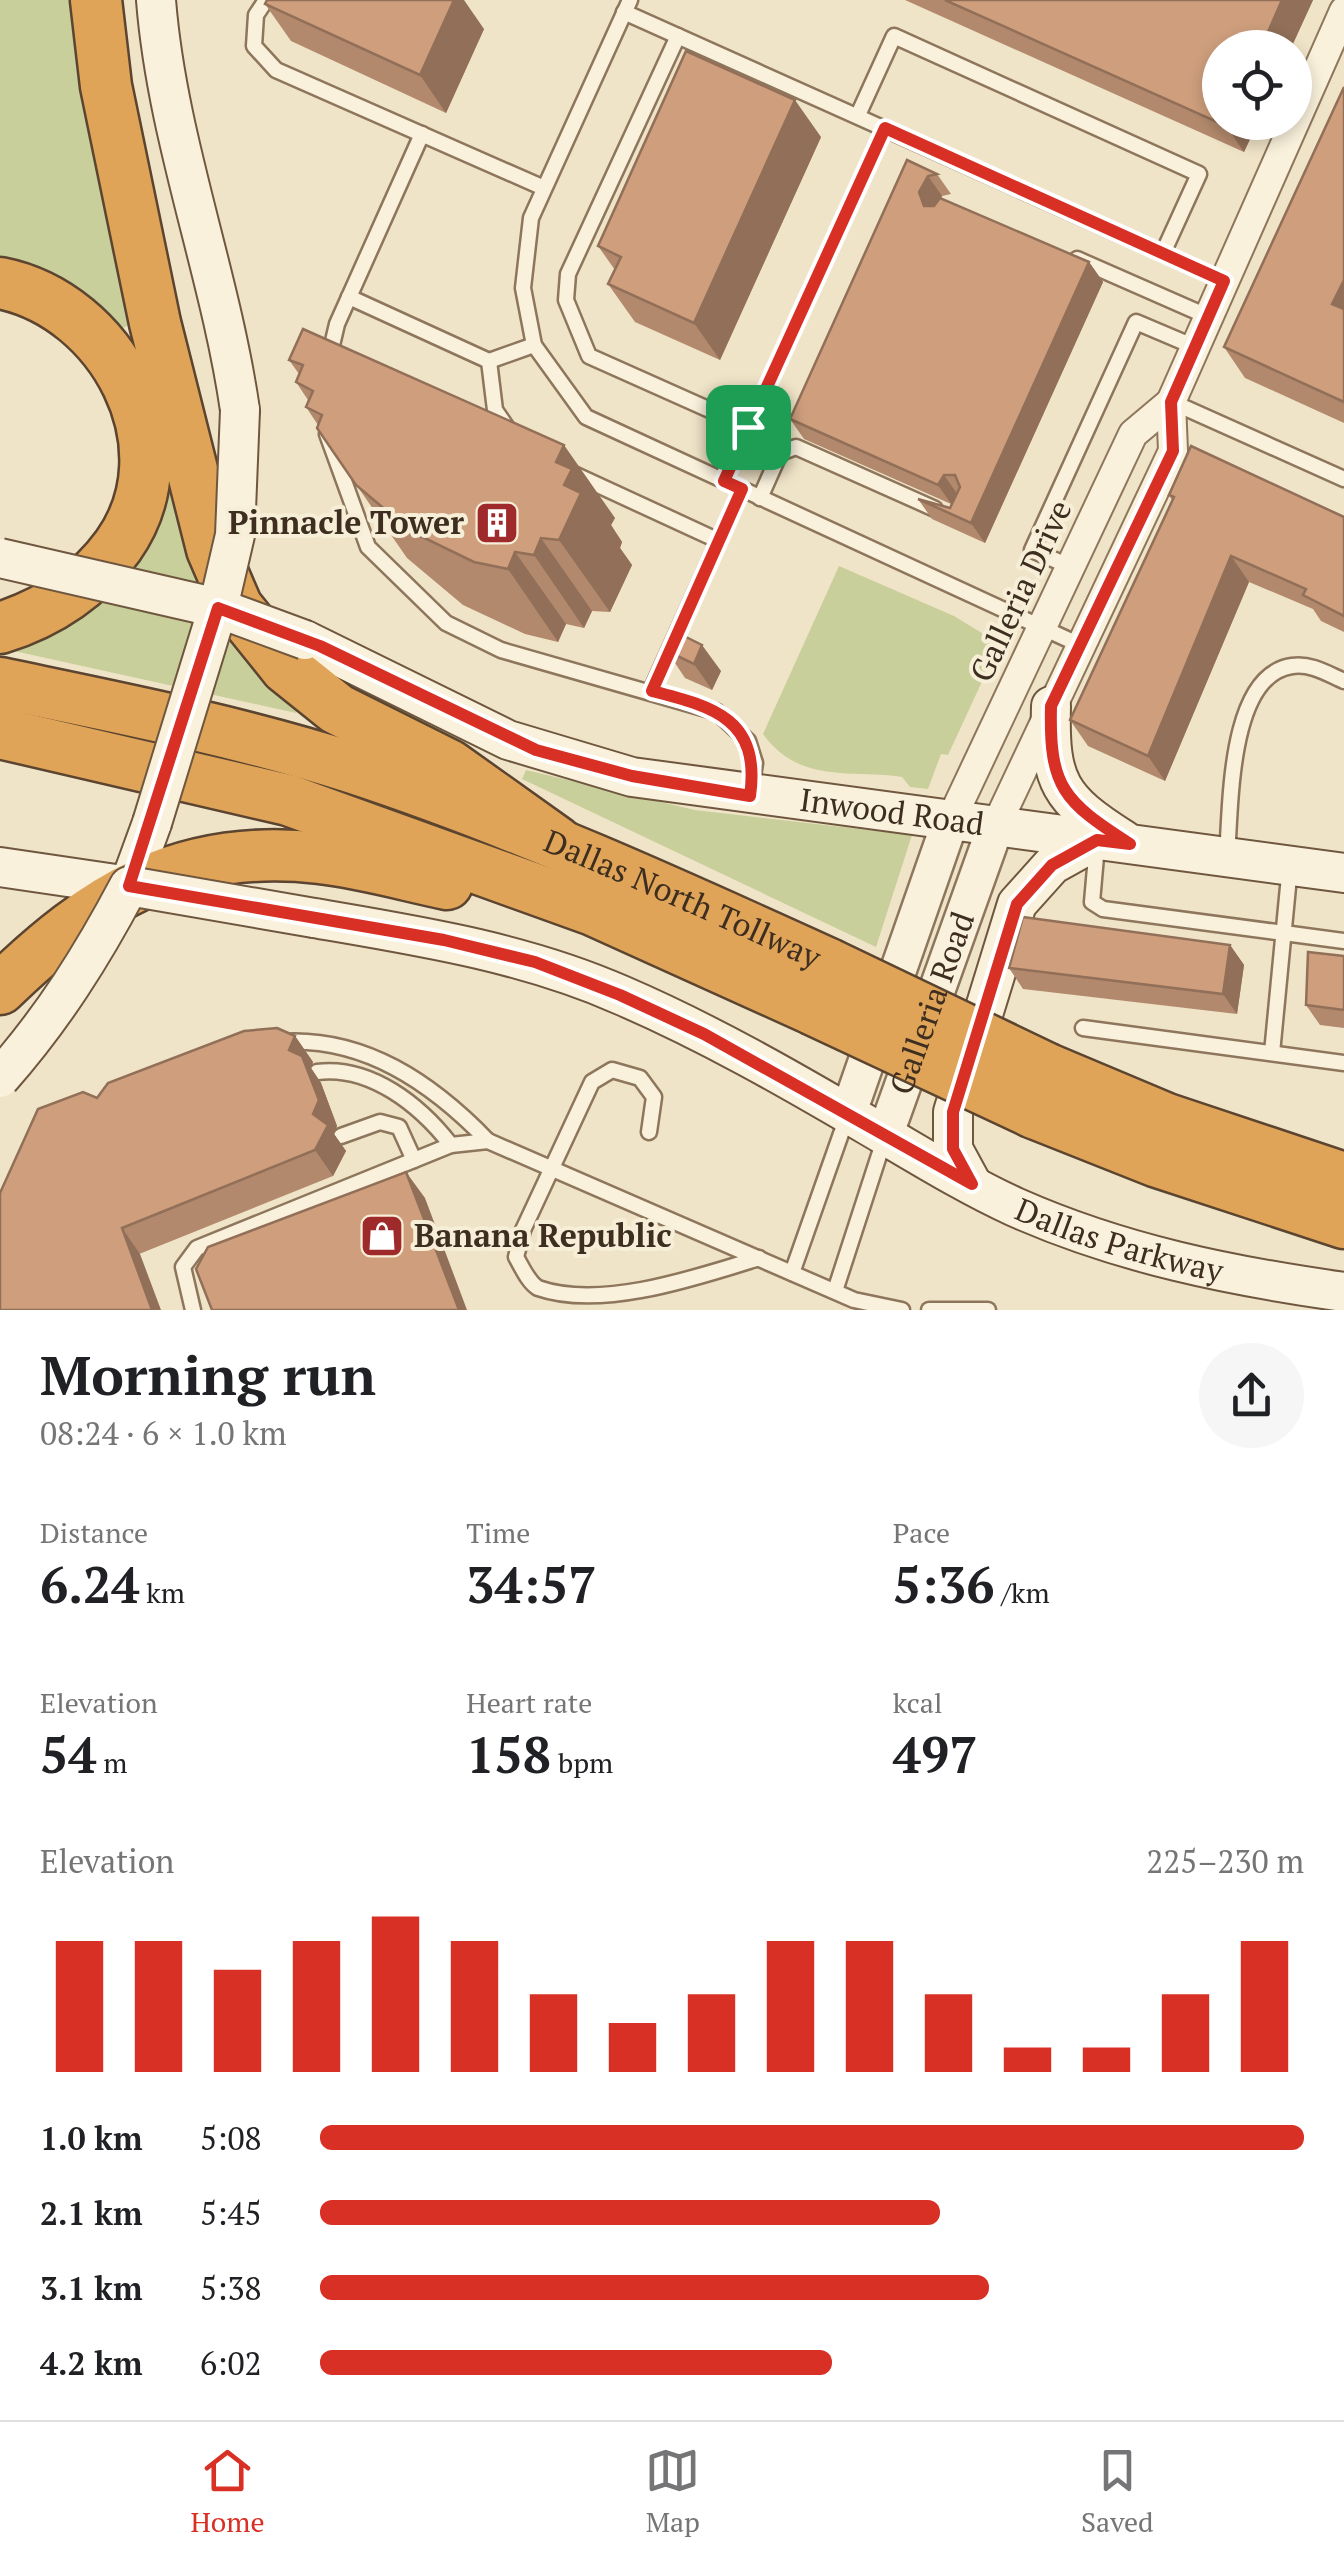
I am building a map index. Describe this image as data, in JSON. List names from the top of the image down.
{
  "streets": {
    "highway": ["Dallas North Tollway"],
    "main road": ["Inwood Road", "Dallas Parkway"],
    "street": ["Galleria Drive", "Galleria Road"]
  },
  "crossings": [
    ["Galleria Drive", "Inwood Road"],
    ["Galleria Drive", "Galleria Road"],
    ["Inwood Road", "Galleria Road"],
    ["Galleria Road", "Dallas Parkway"]
  ],
  "places": {
    "building": ["Pinnacle Tower"],
    "shop": ["Banana Republic"]
  },
  "page": {
    "heading": ["Morning run", "08:24 · 6 × 1.0 km"],
    "stats": [
      ["Distance", "6.24 km"],
      ["Time", "34:57"],
      ["Pace", "5:36 /km"],
      ["Elevation", "54 m"],
      ["Heart rate", "158 bpm"],
      ["kcal", "497"]
    ],
    "chart": ["Elevation", "225–230 m"],
    "list": [
      {
        "name": "1.0 km",
        "note": "5:08"
      },
      {
        "name": "2.1 km",
        "note": "5:45"
      },
      {
        "name": "3.1 km",
        "note": "5:38"
      },
      {
        "name": "4.2 km",
        "note": "6:02"
      }
    ],
    "tabs": ["Home", "Map", "Saved"]
  }
}
